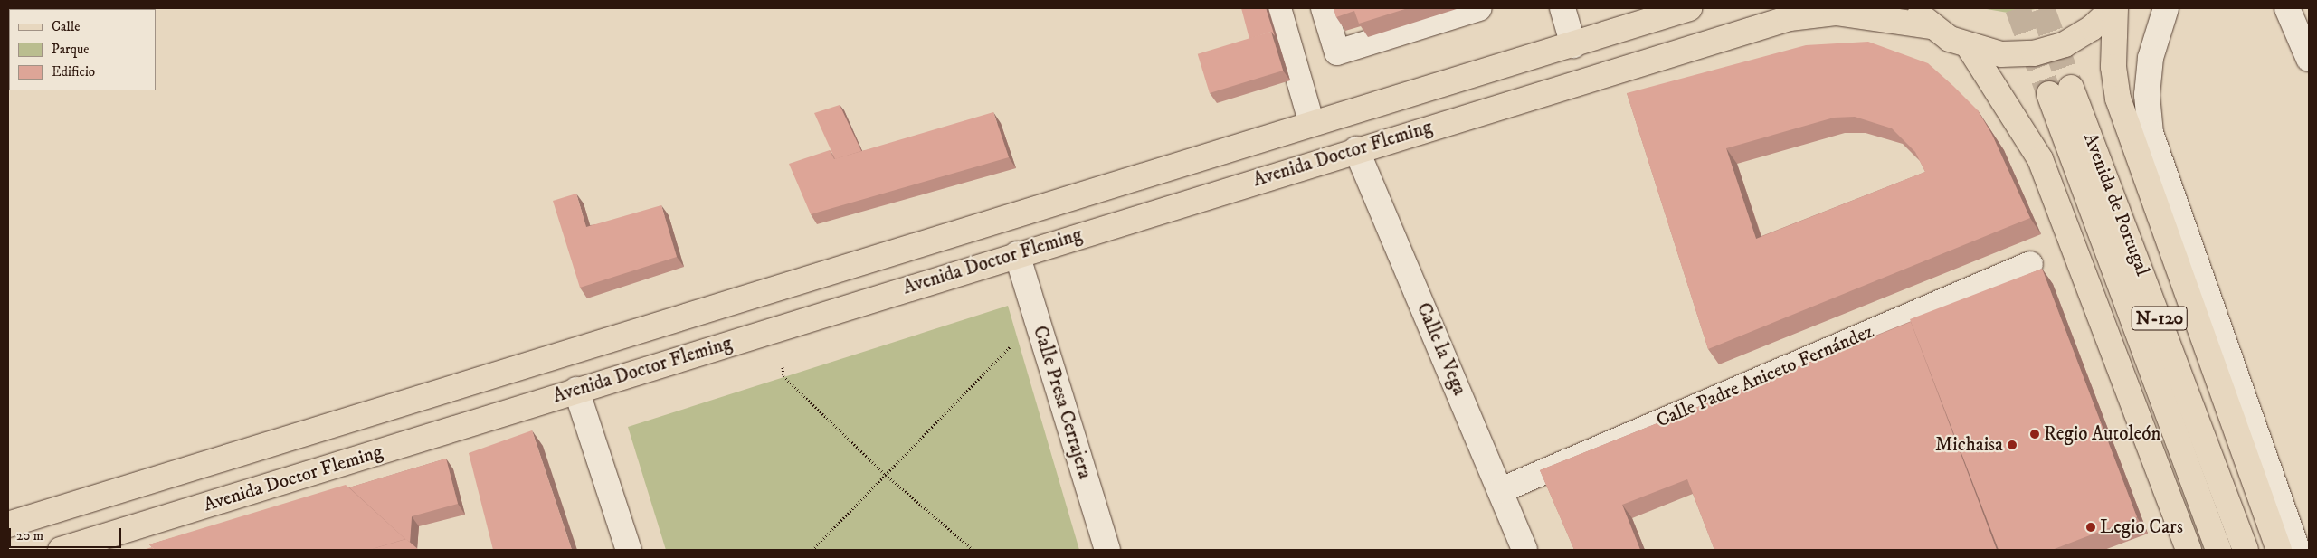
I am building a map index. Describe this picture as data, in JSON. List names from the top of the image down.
{
  "streets": {
    "main road": ["Avenida Doctor Fleming", "Avenida de Portugal", "N-120"],
    "street": ["Calle la Vega", "Calle Padre Aniceto Fernández", "Calle Presa Cerrajera"]
  },
  "crossings": [
    ["Avenida Doctor Fleming", "Calle la Vega"],
    ["Avenida Doctor Fleming", "Calle Presa Cerrajera"],
    ["Calle la Vega", "Calle Padre Aniceto Fernández"]
  ],
  "places": ["Regio Autoleón", "Michaisa", "Legio Cars"],
  "legend": ["Calle", "Parque", "Edificio"],
  "scale_bar": "20 m"
}
